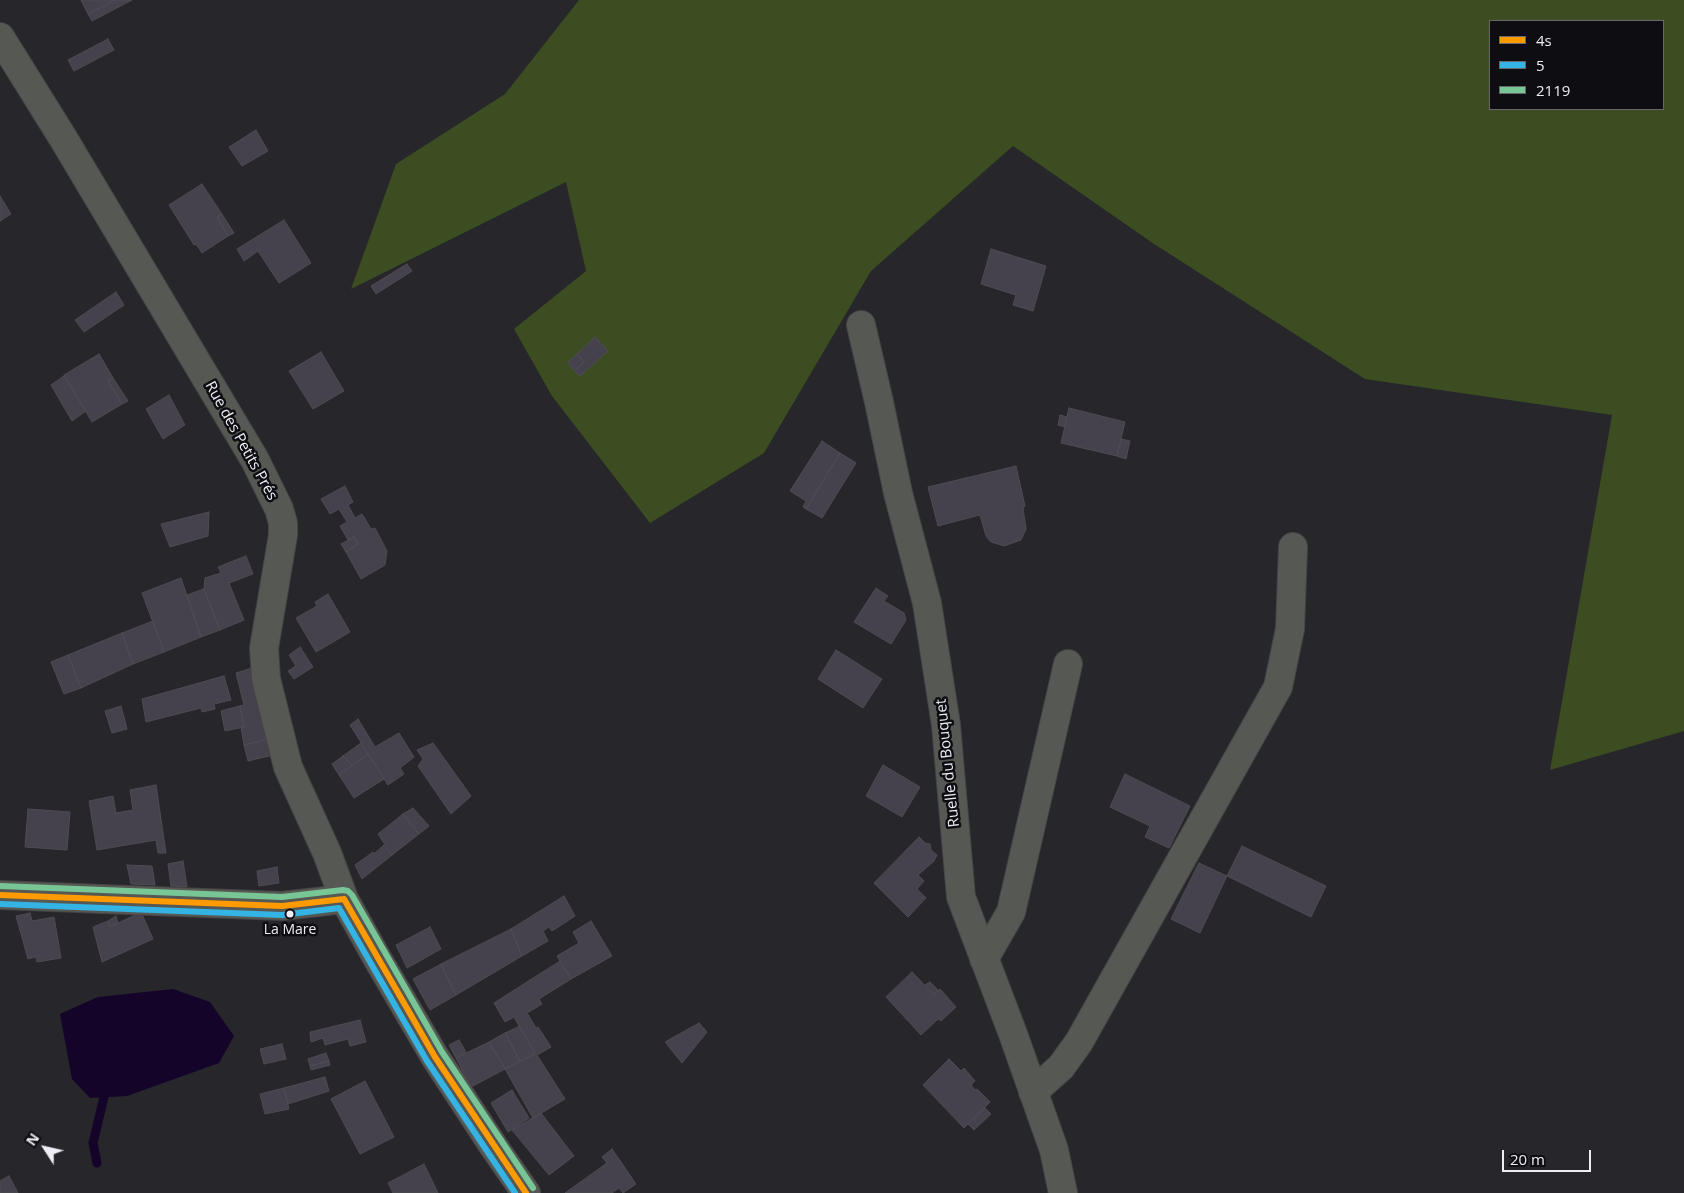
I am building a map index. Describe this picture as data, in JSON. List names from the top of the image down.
{
  "streets": {
    "street": ["Rue des Petits Prés", "Ruelle du Bouquet"]
  },
  "places": ["La Mare"],
  "lines": ["transit line 2119", "transit line 4s", "transit line 5"],
  "legend": ["4s", "5", "2119"],
  "scale_bar": "20 m",
  "north": "top left"
}
